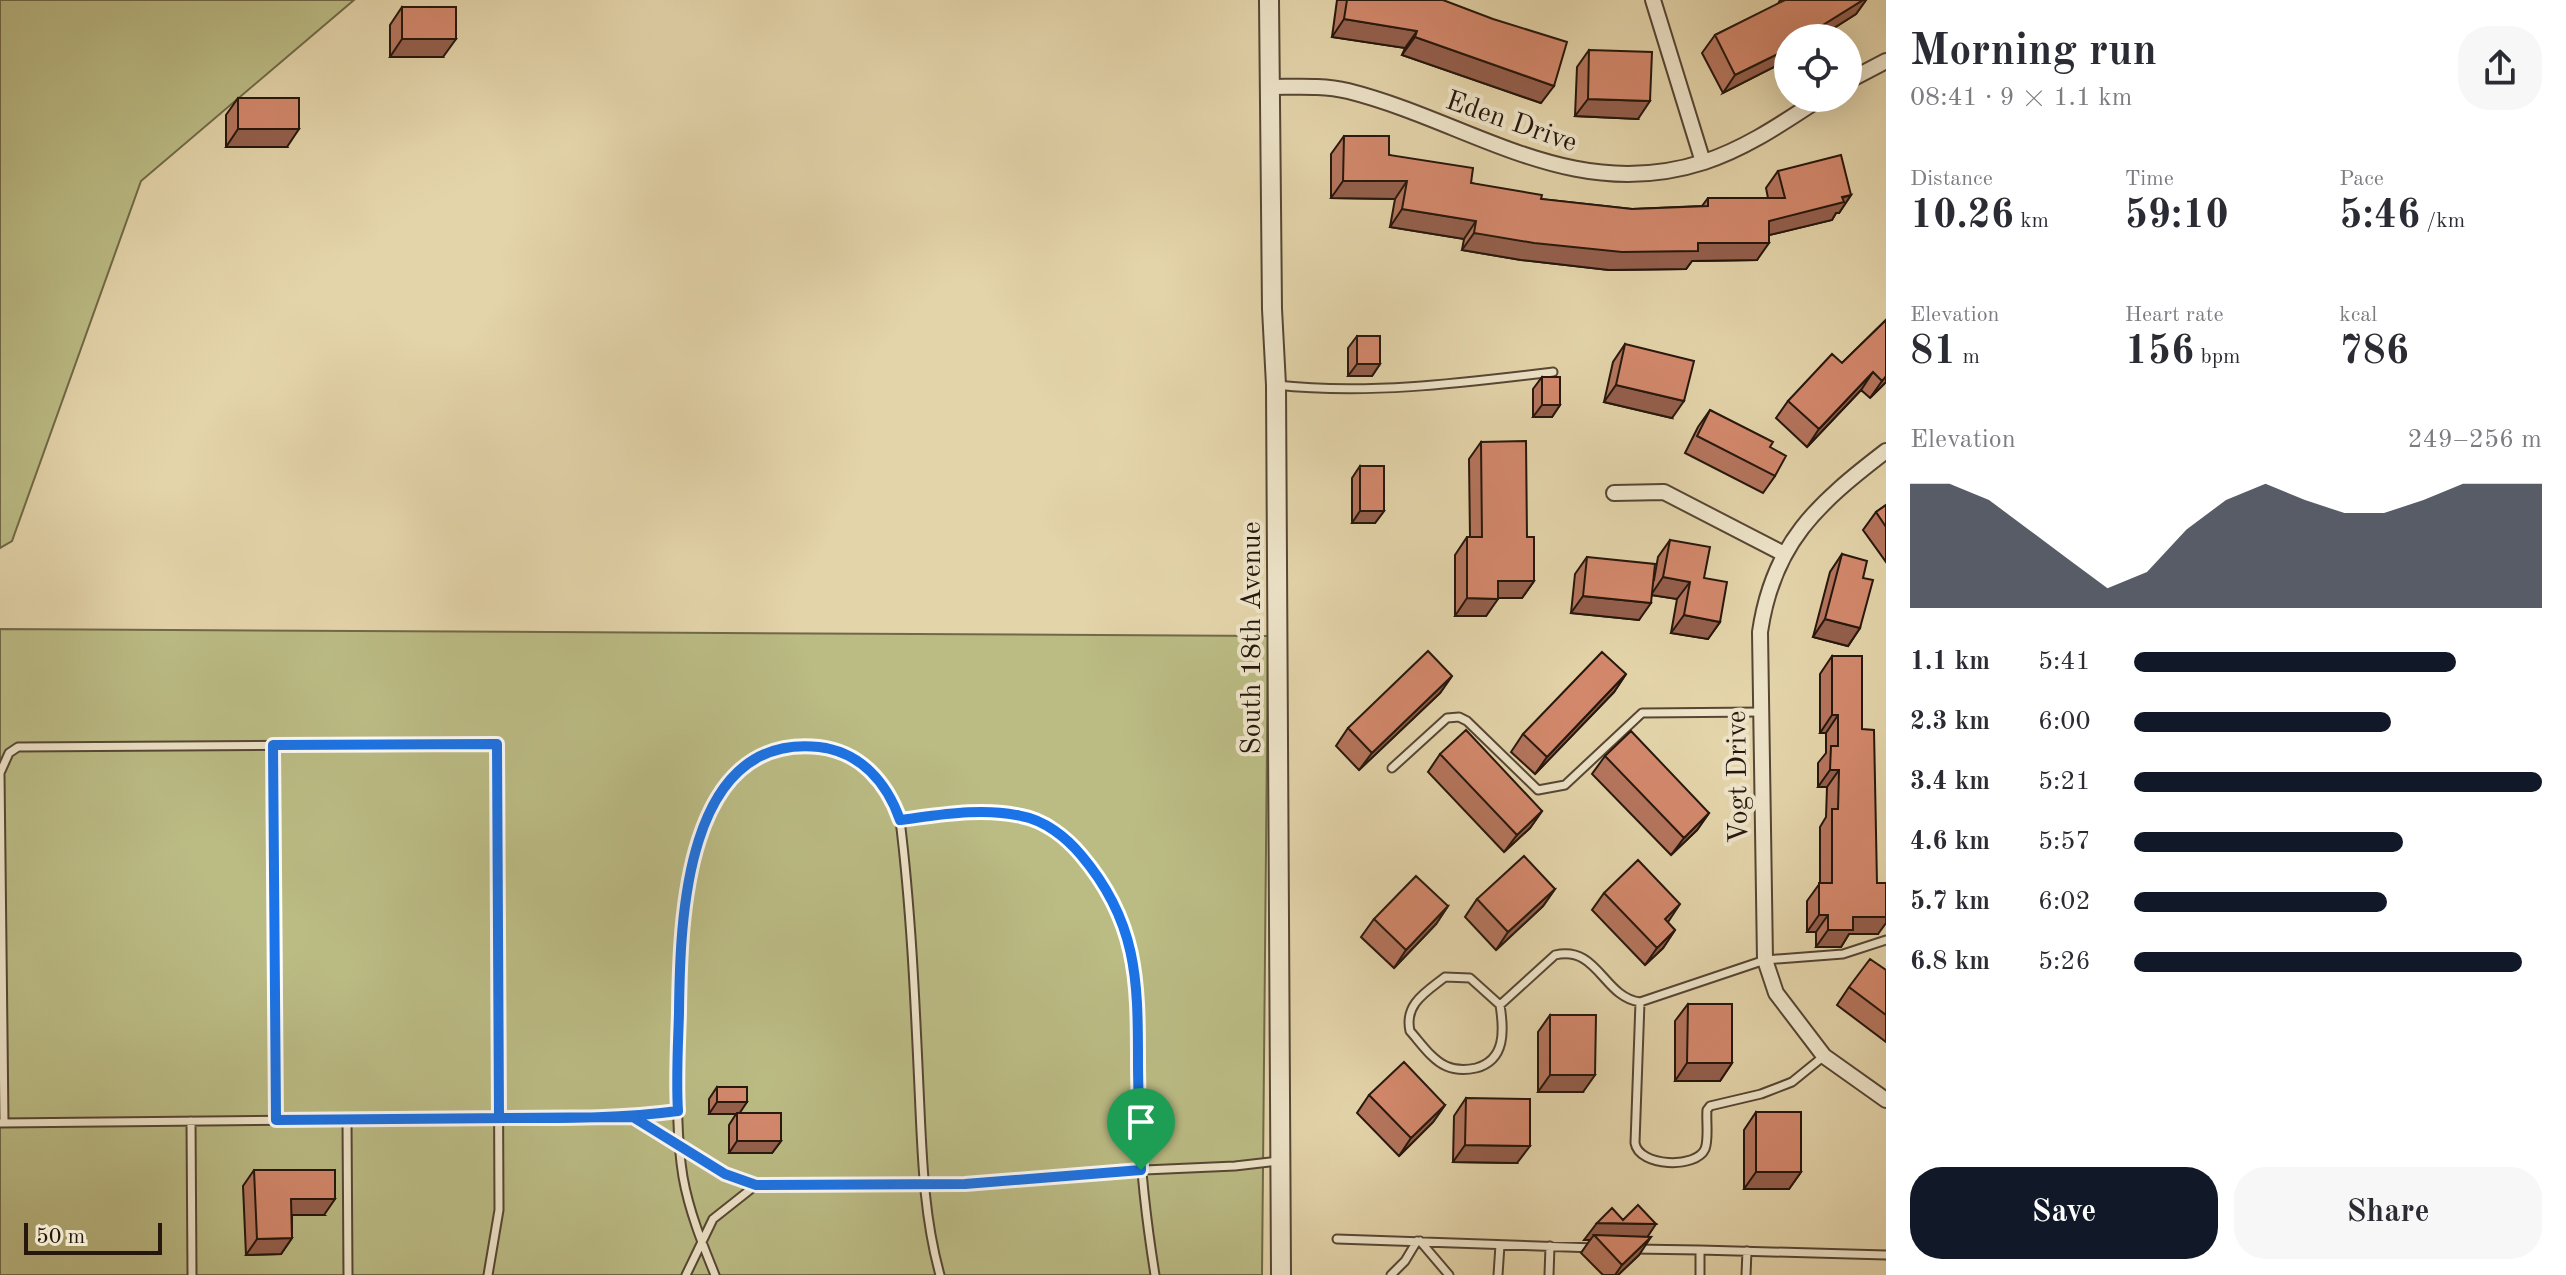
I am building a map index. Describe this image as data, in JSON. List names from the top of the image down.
{
  "streets": {
    "street": ["Eden Drive", "South 18th Avenue", "Vogt Drive"]
  },
  "crossings": [
    ["Eden Drive", "South 18th Avenue"]
  ],
  "scale_bar": "50 m",
  "page": {
    "heading": ["Morning run", "08:41 · 9 × 1.1 km"],
    "stats": [
      ["Distance", "10.26 km"],
      ["Time", "59:10"],
      ["Pace", "5:46 /km"],
      ["Elevation", "81 m"],
      ["Heart rate", "156 bpm"],
      ["kcal", "786"]
    ],
    "chart": ["Elevation", "249–256 m"],
    "list": [
      {
        "name": "1.1 km",
        "note": "5:41"
      },
      {
        "name": "2.3 km",
        "note": "6:00"
      },
      {
        "name": "3.4 km",
        "note": "5:21"
      },
      {
        "name": "4.6 km",
        "note": "5:57"
      },
      {
        "name": "5.7 km",
        "note": "6:02"
      },
      {
        "name": "6.8 km",
        "note": "5:26"
      }
    ],
    "buttons": ["Save", "Share"],
    "scale": "50 m"
  }
}
